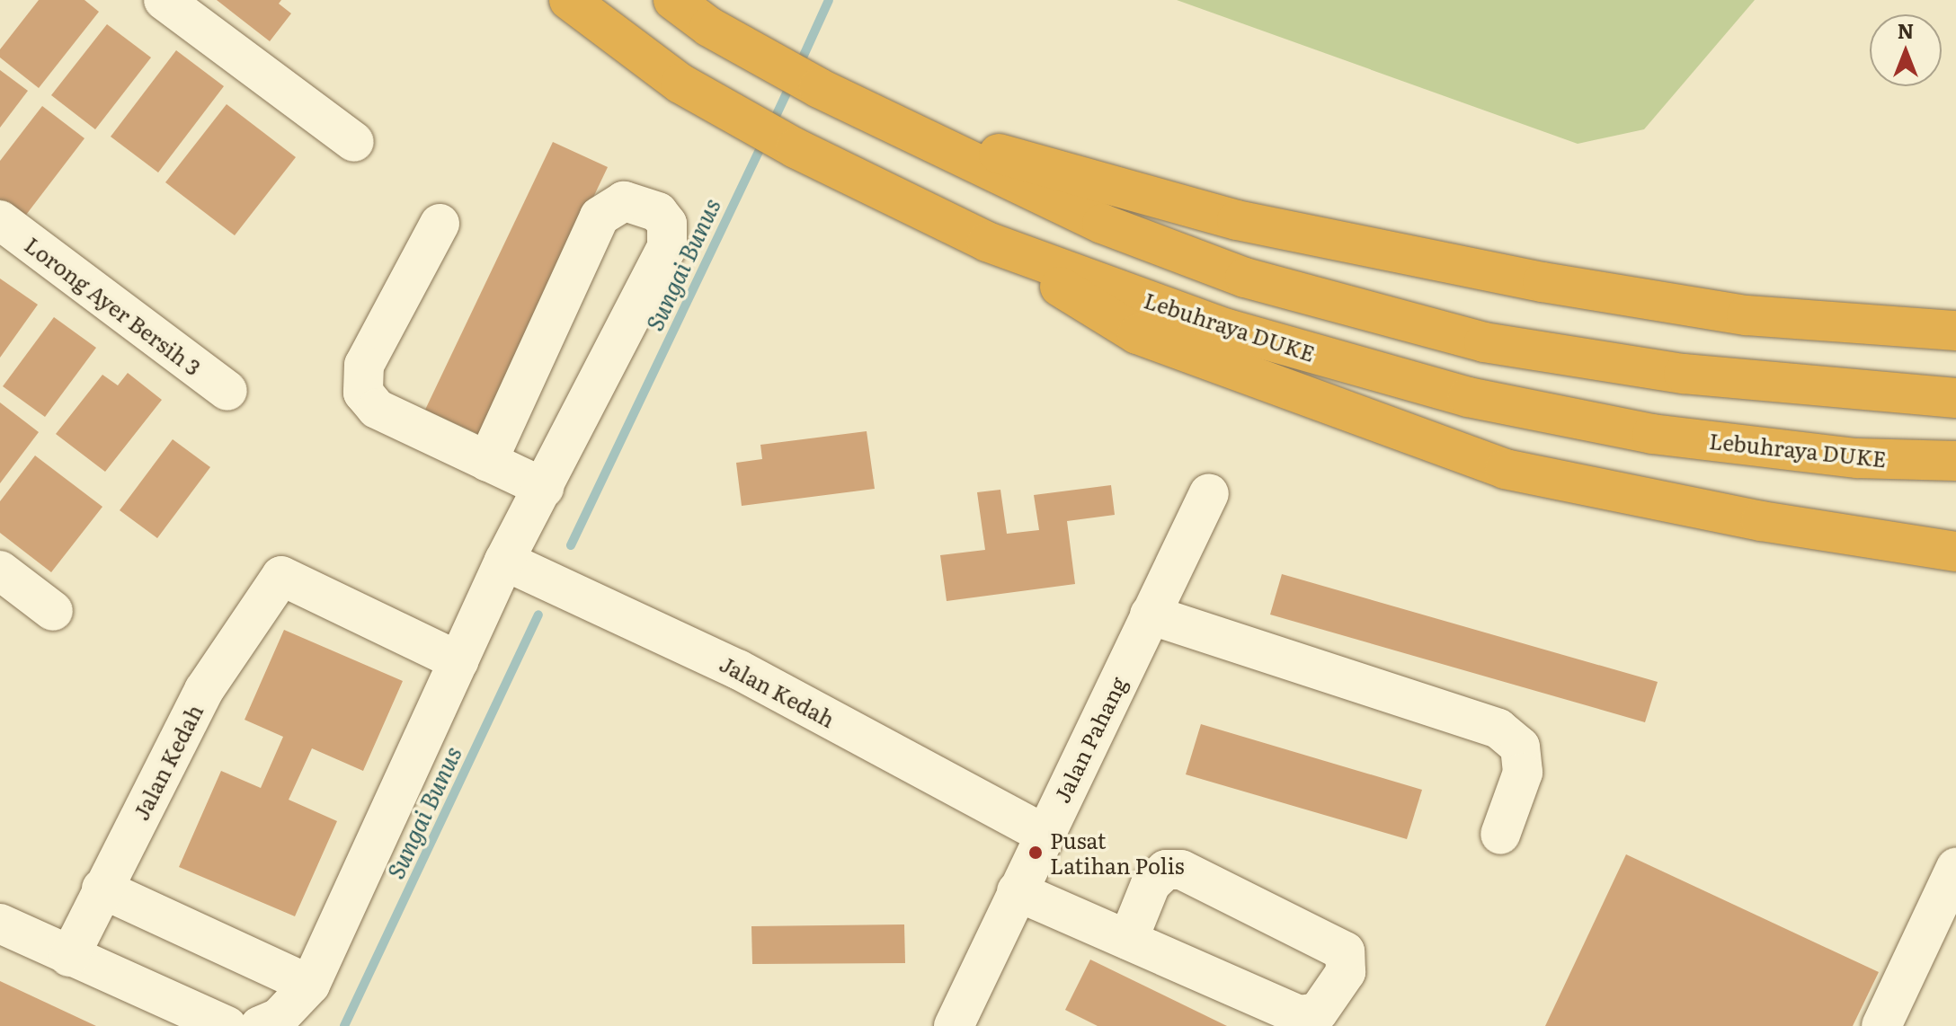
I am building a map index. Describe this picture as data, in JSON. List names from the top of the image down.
{
  "streets": {
    "highway": ["Lebuhraya DUKE"],
    "street": ["Lorong Ayer Bersih 3", "Jalan Kedah", "Jalan Pahang"]
  },
  "crossings": [
    ["Jalan Kedah", "Jalan Pahang"]
  ],
  "water": ["Sungai Bunus"],
  "places": ["Pusat Latihan Polis"],
  "north": "top"
}
